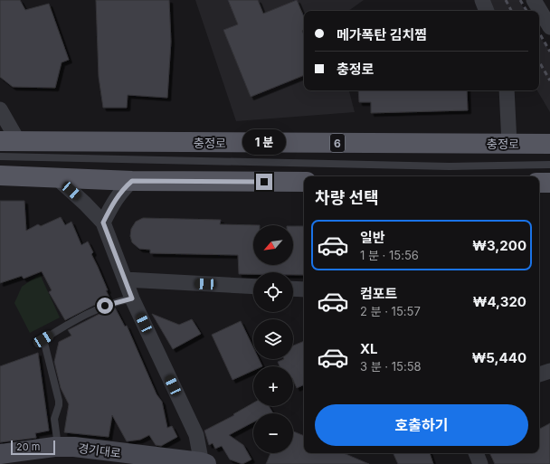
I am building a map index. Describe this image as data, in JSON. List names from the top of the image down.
{
  "streets": {
    "main road": ["충정로", "6", "경기대로"]
  },
  "scale_bar": "20 m",
  "north": "bottom left",
  "page": {
    "banner": ["메가폭탄 김치찜", "충정로"],
    "bubble": "1 분",
    "heading": "차량 선택",
    "list": [
      {
        "name": "일반",
        "note": "1 분 · 15:56",
        "value": "₩3,200"
      },
      {
        "name": "컴포트",
        "note": "2 분 · 15:57",
        "value": "₩4,320"
      },
      {
        "name": "XL",
        "note": "3 분 · 15:58",
        "value": "₩5,440"
      }
    ],
    "map_buttons": ["+", "−"],
    "buttons": "호출하기",
    "scale": "20 m"
  }
}
